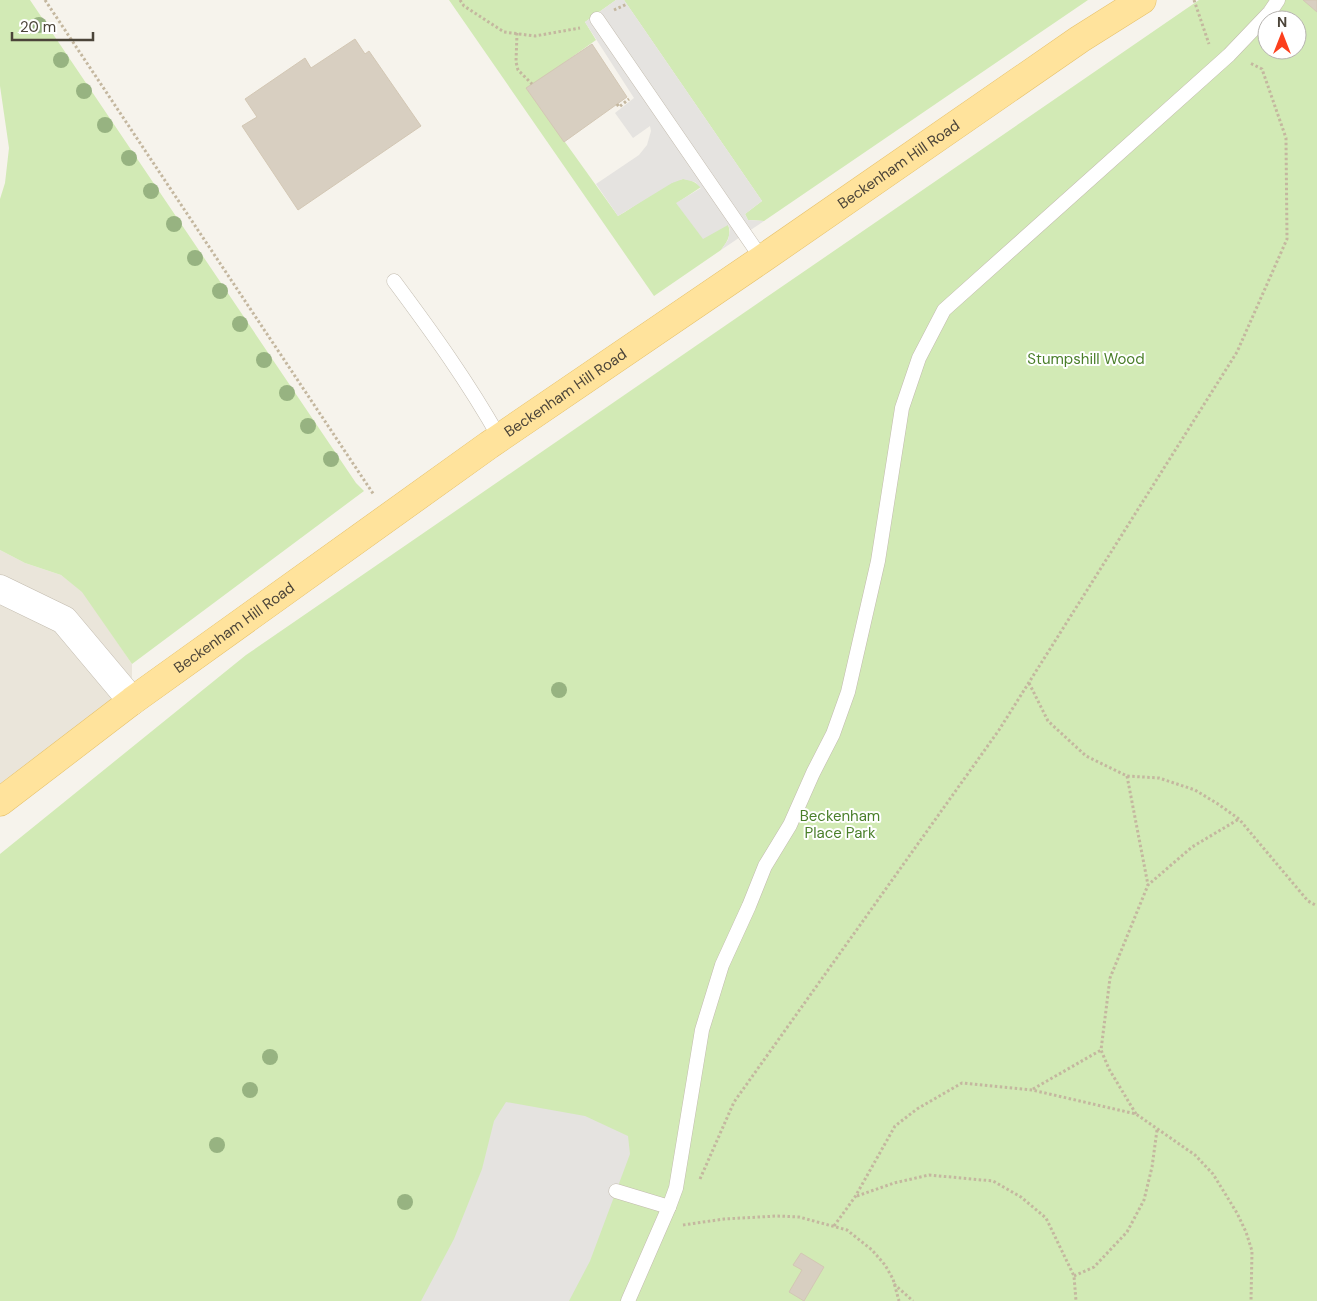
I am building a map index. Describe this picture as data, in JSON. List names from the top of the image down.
{
  "streets": {
    "main road": ["Beckenham Hill Road"]
  },
  "parks": ["Stumpshill Wood", "Beckenham Place Park"],
  "scale_bar": "20 m",
  "north": "top"
}
